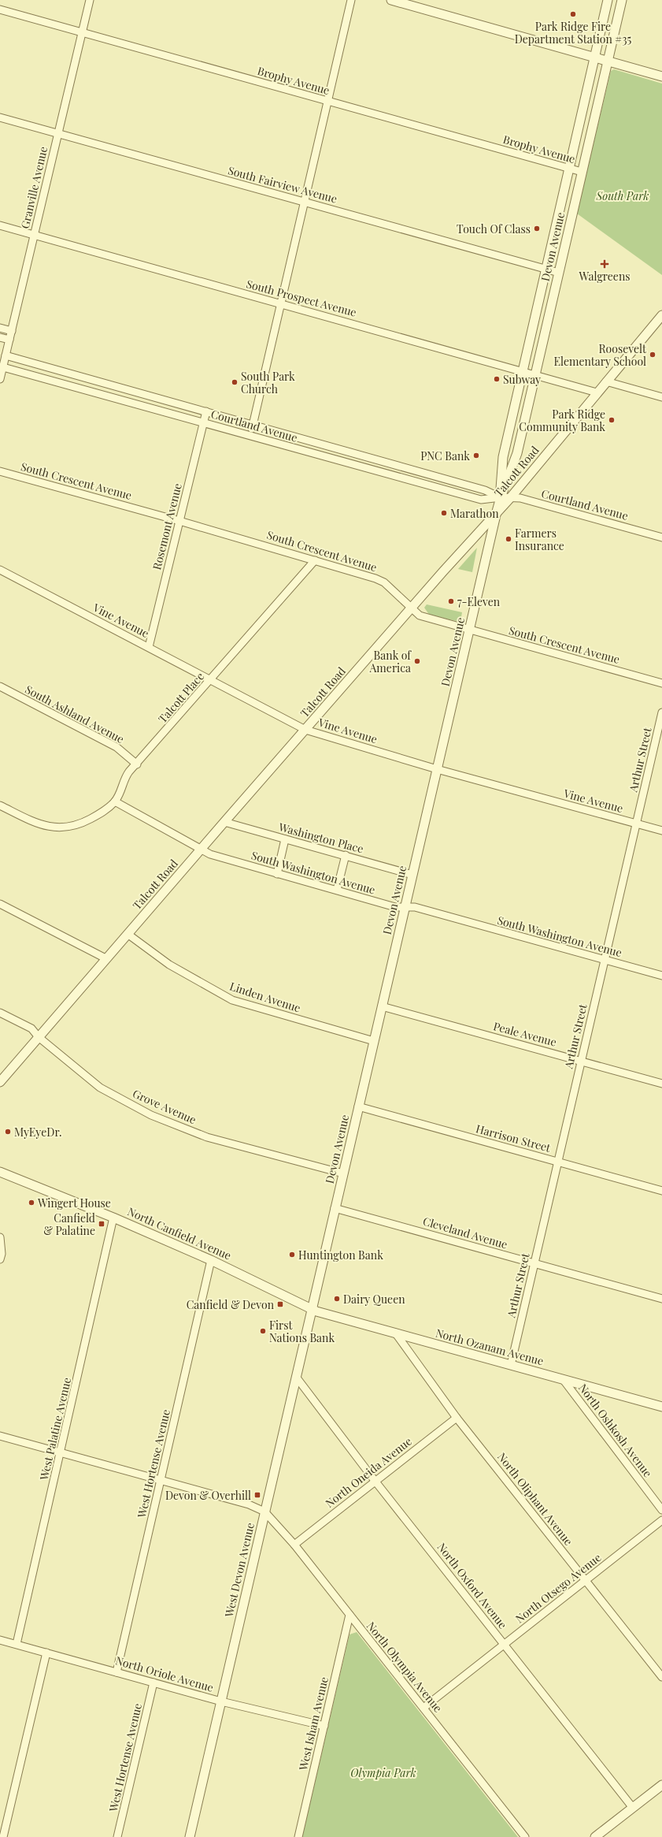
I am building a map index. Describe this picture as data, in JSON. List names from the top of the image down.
{
  "streets": {
    "street": [
      "Brophy Avenue",
      "South Fairview Avenue",
      "Granville Avenue",
      "Devon Avenue",
      "South Prospect Avenue",
      "Courtland Avenue",
      "Talcott Road",
      "South Crescent Avenue",
      "Rosemont Avenue",
      "Vine Avenue",
      "Talcott Place",
      "South Ashland Avenue",
      "Arthur Street",
      "Washington Place",
      "South Washington Avenue",
      "Linden Avenue",
      "Peale Avenue",
      "Grove Avenue",
      "Harrison Street",
      "Cleveland Avenue",
      "North Canfield Avenue",
      "North Ozanam Avenue",
      "West Palatine Avenue",
      "North Oshkosh Avenue",
      "West Hortense Avenue",
      "North Oneida Avenue",
      "North Oliphant Avenue",
      "West Devon Avenue",
      "North Oxford Avenue",
      "North Otsego Avenue",
      "North Olympia Avenue",
      "North Oriole Avenue",
      "West Isham Avenue"
    ]
  },
  "crossings": [
    ["Brophy Avenue", "Granville Avenue"],
    ["Brophy Avenue", "Devon Avenue"],
    ["South Fairview Avenue", "Granville Avenue"],
    ["South Fairview Avenue", "Devon Avenue"],
    ["Granville Avenue", "South Prospect Avenue"],
    ["Granville Avenue", "Courtland Avenue"],
    ["Devon Avenue", "South Prospect Avenue"],
    ["Devon Avenue", "Courtland Avenue"],
    ["Devon Avenue", "Talcott Road"],
    ["Devon Avenue", "South Crescent Avenue"],
    ["Devon Avenue", "Vine Avenue"],
    ["Devon Avenue", "Washington Place"],
    ["Devon Avenue", "South Washington Avenue"],
    ["Devon Avenue", "Linden Avenue"],
    ["Devon Avenue", "Peale Avenue"],
    ["Devon Avenue", "Grove Avenue"],
    ["Devon Avenue", "Harrison Street"],
    ["Devon Avenue", "Cleveland Avenue"],
    ["Devon Avenue", "North Canfield Avenue"],
    ["Devon Avenue", "North Ozanam Avenue"],
    ["Devon Avenue", "West Devon Avenue"],
    ["South Prospect Avenue", "Talcott Road"],
    ["Courtland Avenue", "Talcott Road"],
    ["Courtland Avenue", "Rosemont Avenue"],
    ["Talcott Road", "South Crescent Avenue"],
    ["Talcott Road", "Vine Avenue"],
    ["Talcott Road", "Washington Place"],
    ["Talcott Road", "South Washington Avenue"],
    ["Talcott Road", "Linden Avenue"],
    ["Talcott Road", "Grove Avenue"],
    ["South Crescent Avenue", "Rosemont Avenue"],
    ["South Crescent Avenue", "Talcott Place"],
    ["Rosemont Avenue", "Vine Avenue"],
    ["Vine Avenue", "Talcott Place"],
    ["Vine Avenue", "Arthur Street"],
    ["Talcott Place", "South Ashland Avenue"],
    ["Talcott Place", "South Washington Avenue"],
    ["Arthur Street", "South Washington Avenue"],
    ["Arthur Street", "Peale Avenue"],
    ["Arthur Street", "Harrison Street"],
    ["Arthur Street", "Cleveland Avenue"],
    ["Arthur Street", "North Ozanam Avenue"],
    ["North Canfield Avenue", "North Ozanam Avenue"],
    ["North Canfield Avenue", "West Palatine Avenue"],
    ["North Canfield Avenue", "West Hortense Avenue"],
    ["North Canfield Avenue", "West Devon Avenue"],
    ["North Ozanam Avenue", "North Oshkosh Avenue"],
    ["North Ozanam Avenue", "North Oliphant Avenue"],
    ["North Ozanam Avenue", "West Devon Avenue"],
    ["West Palatine Avenue", "North Oriole Avenue"],
    ["West Hortense Avenue", "North Oriole Avenue"],
    ["North Oneida Avenue", "North Oliphant Avenue"],
    ["North Oneida Avenue", "North Oxford Avenue"],
    ["North Oneida Avenue", "North Olympia Avenue"],
    ["North Oliphant Avenue", "North Otsego Avenue"],
    ["West Devon Avenue", "North Oxford Avenue"],
    ["West Devon Avenue", "North Olympia Avenue"],
    ["West Devon Avenue", "North Oriole Avenue"],
    ["North Oxford Avenue", "North Otsego Avenue"],
    ["North Otsego Avenue", "North Olympia Avenue"],
    ["North Olympia Avenue", "West Isham Avenue"],
    ["North Oriole Avenue", "West Isham Avenue"]
  ],
  "parks": ["South Park", "Olympia Park"],
  "places": {
    "other": [
      "Park Ridge Fire Department Station #35",
      "Touch Of Class",
      "Roosevelt Elementary School",
      "Subway",
      "South Park Church",
      "Park Ridge Community Bank",
      "PNC Bank",
      "Marathon",
      "Farmers Insurance",
      "7-Eleven",
      "Bank of America",
      "MyEyeDr.",
      "Wingert House",
      "Huntington Bank",
      "Dairy Queen",
      "First Nations Bank"
    ],
    "health": ["Walgreens"],
    "transit": ["Canfield & Palatine", "Canfield & Devon", "Devon & Overhill"]
  }
}
